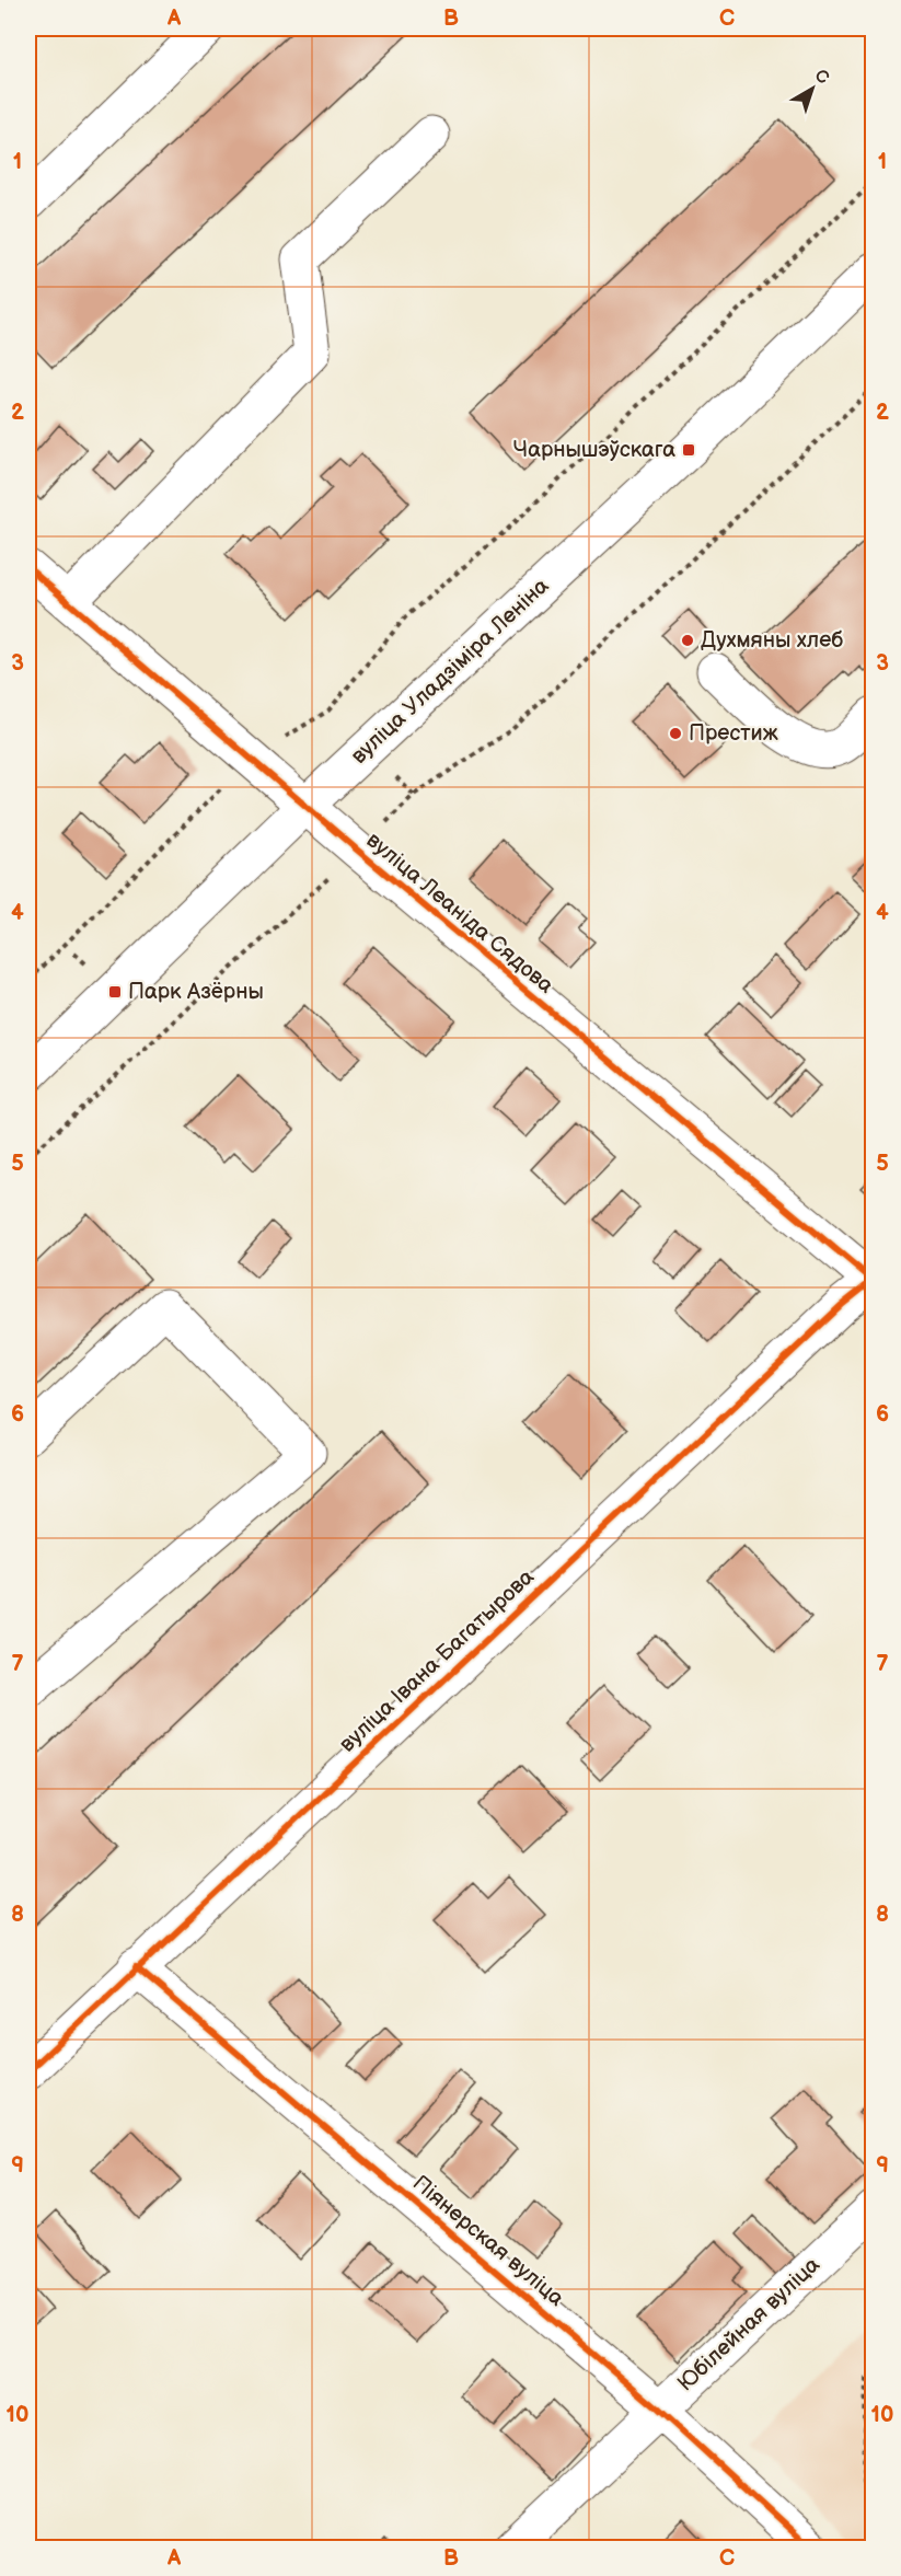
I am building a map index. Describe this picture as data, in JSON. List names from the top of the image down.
{
  "streets": {
    "street": [
      "вуліца Уладзіміра Леніна",
      "вуліца Леаніда Сядова",
      "вуліца Івана Багатырова",
      "Піянерская вуліца",
      "Юбілейная вуліца"
    ]
  },
  "crossings": [
    ["вуліца Уладзіміра Леніна", "вуліца Леаніда Сядова"],
    ["вуліца Леаніда Сядова", "вуліца Івана Багатырова"],
    ["вуліца Івана Багатырова", "Піянерская вуліца"],
    ["Піянерская вуліца", "Юбілейная вуліца"]
  ],
  "places": {
    "transit": ["Чарнышэўскага", "Парк Азёрны"],
    "other": ["Духмяны хлеб", "Престиж"]
  },
  "north": "top right",
  "grid": {
    "columns": ["A", "B", "C"],
    "rows": [
      "1",
      "2",
      "3",
      "4",
      "5",
      "6",
      "7",
      "8",
      "9",
      "10"
    ]
  }
}
